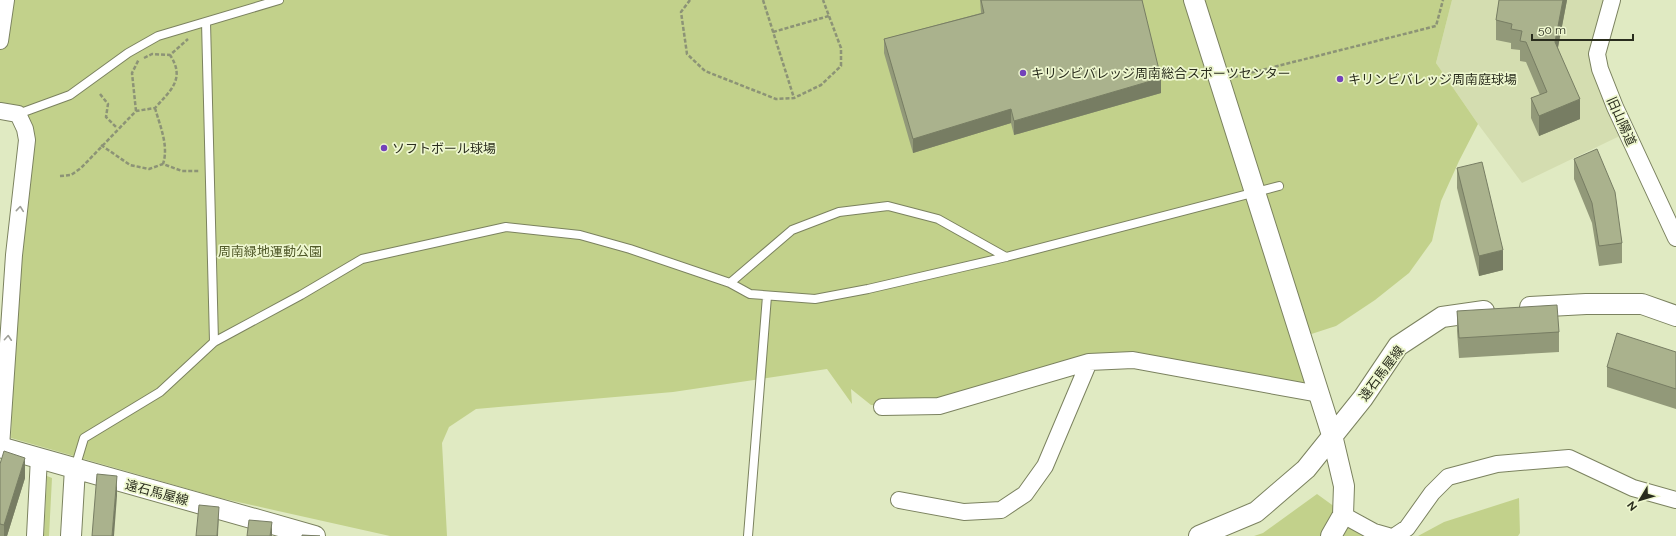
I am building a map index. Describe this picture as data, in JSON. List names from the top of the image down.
{
  "streets": {
    "street": ["旧山陽道", "遠石馬屋線"]
  },
  "parks": ["周南緑地運動公園"],
  "places": ["キリンビバレッジ周南総合スポーツセンター", "キリンビバレッジ周南庭球場", "ソフトボール球場"],
  "scale_bar": "50 m",
  "north": "bottom left"
}
